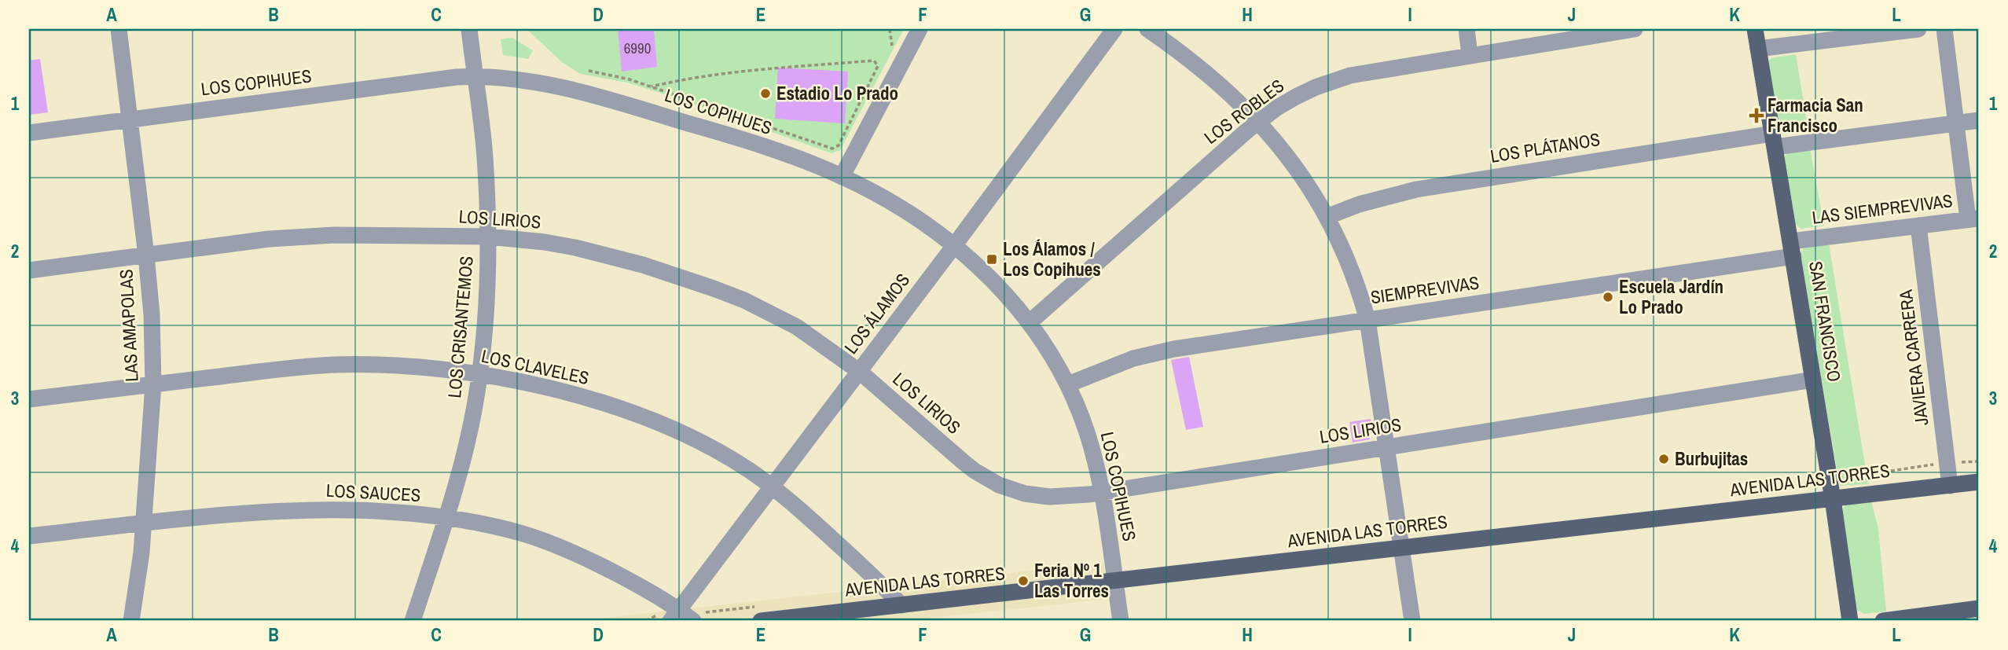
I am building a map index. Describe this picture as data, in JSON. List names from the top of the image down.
{
  "streets": {
    "main road": ["SAN FRANCISCO", "AVENIDA LAS TORRES"],
    "street": [
      "LOS COPIHUES",
      "LOS ROBLES",
      "LOS PLÁTANOS",
      "LAS SIEMPREVIVAS",
      "LOS LIRIOS",
      "SIEMPREVIVAS",
      "LOS ÁLAMOS",
      "LAS AMAPOLAS",
      "LOS CRISANTEMOS",
      "JAVIERA CARRERA",
      "LOS CLAVELES",
      "LOS SAUCES"
    ]
  },
  "crossings": [
    ["LOS COPIHUES", "LOS ROBLES"],
    ["LOS COPIHUES", "LOS LIRIOS"],
    ["LOS COPIHUES", "SIEMPREVIVAS"],
    ["LOS COPIHUES", "LOS ÁLAMOS"],
    ["LOS COPIHUES", "LAS AMAPOLAS"],
    ["LOS COPIHUES", "LOS CRISANTEMOS"],
    ["LOS COPIHUES", "AVENIDA LAS TORRES"],
    ["LOS PLÁTANOS", "SAN FRANCISCO"],
    ["LAS SIEMPREVIVAS", "SIEMPREVIVAS"],
    ["LAS SIEMPREVIVAS", "SAN FRANCISCO"],
    ["LAS SIEMPREVIVAS", "JAVIERA CARRERA"],
    ["LOS LIRIOS", "LOS ÁLAMOS"],
    ["LOS LIRIOS", "SAN FRANCISCO"],
    ["LOS LIRIOS", "LAS AMAPOLAS"],
    ["LOS LIRIOS", "LOS CRISANTEMOS"],
    ["SIEMPREVIVAS", "SAN FRANCISCO"],
    ["LOS ÁLAMOS", "LOS CLAVELES"],
    ["LOS ÁLAMOS", "LOS SAUCES"],
    ["SAN FRANCISCO", "AVENIDA LAS TORRES"],
    ["LAS AMAPOLAS", "LOS CLAVELES"],
    ["LAS AMAPOLAS", "LOS SAUCES"],
    ["LOS CRISANTEMOS", "LOS CLAVELES"],
    ["LOS CRISANTEMOS", "LOS SAUCES"],
    ["JAVIERA CARRERA", "AVENIDA LAS TORRES"],
    ["LOS CLAVELES", "AVENIDA LAS TORRES"]
  ],
  "places": {
    "other": [
      "Estadio Lo Prado",
      "Escuela Jardín Lo Prado",
      "Burbujitas",
      "Feria Nº 1 Las Torres"
    ],
    "health": ["Farmacia San Francisco"],
    "transit": ["Los Álamos / Los Copihues"]
  },
  "house_numbers": ["6990"],
  "grid": {
    "columns": [
      "A",
      "B",
      "C",
      "D",
      "E",
      "F",
      "G",
      "H",
      "I",
      "J",
      "K",
      "L"
    ],
    "rows": [
      "1",
      "2",
      "3",
      "4"
    ]
  }
}
